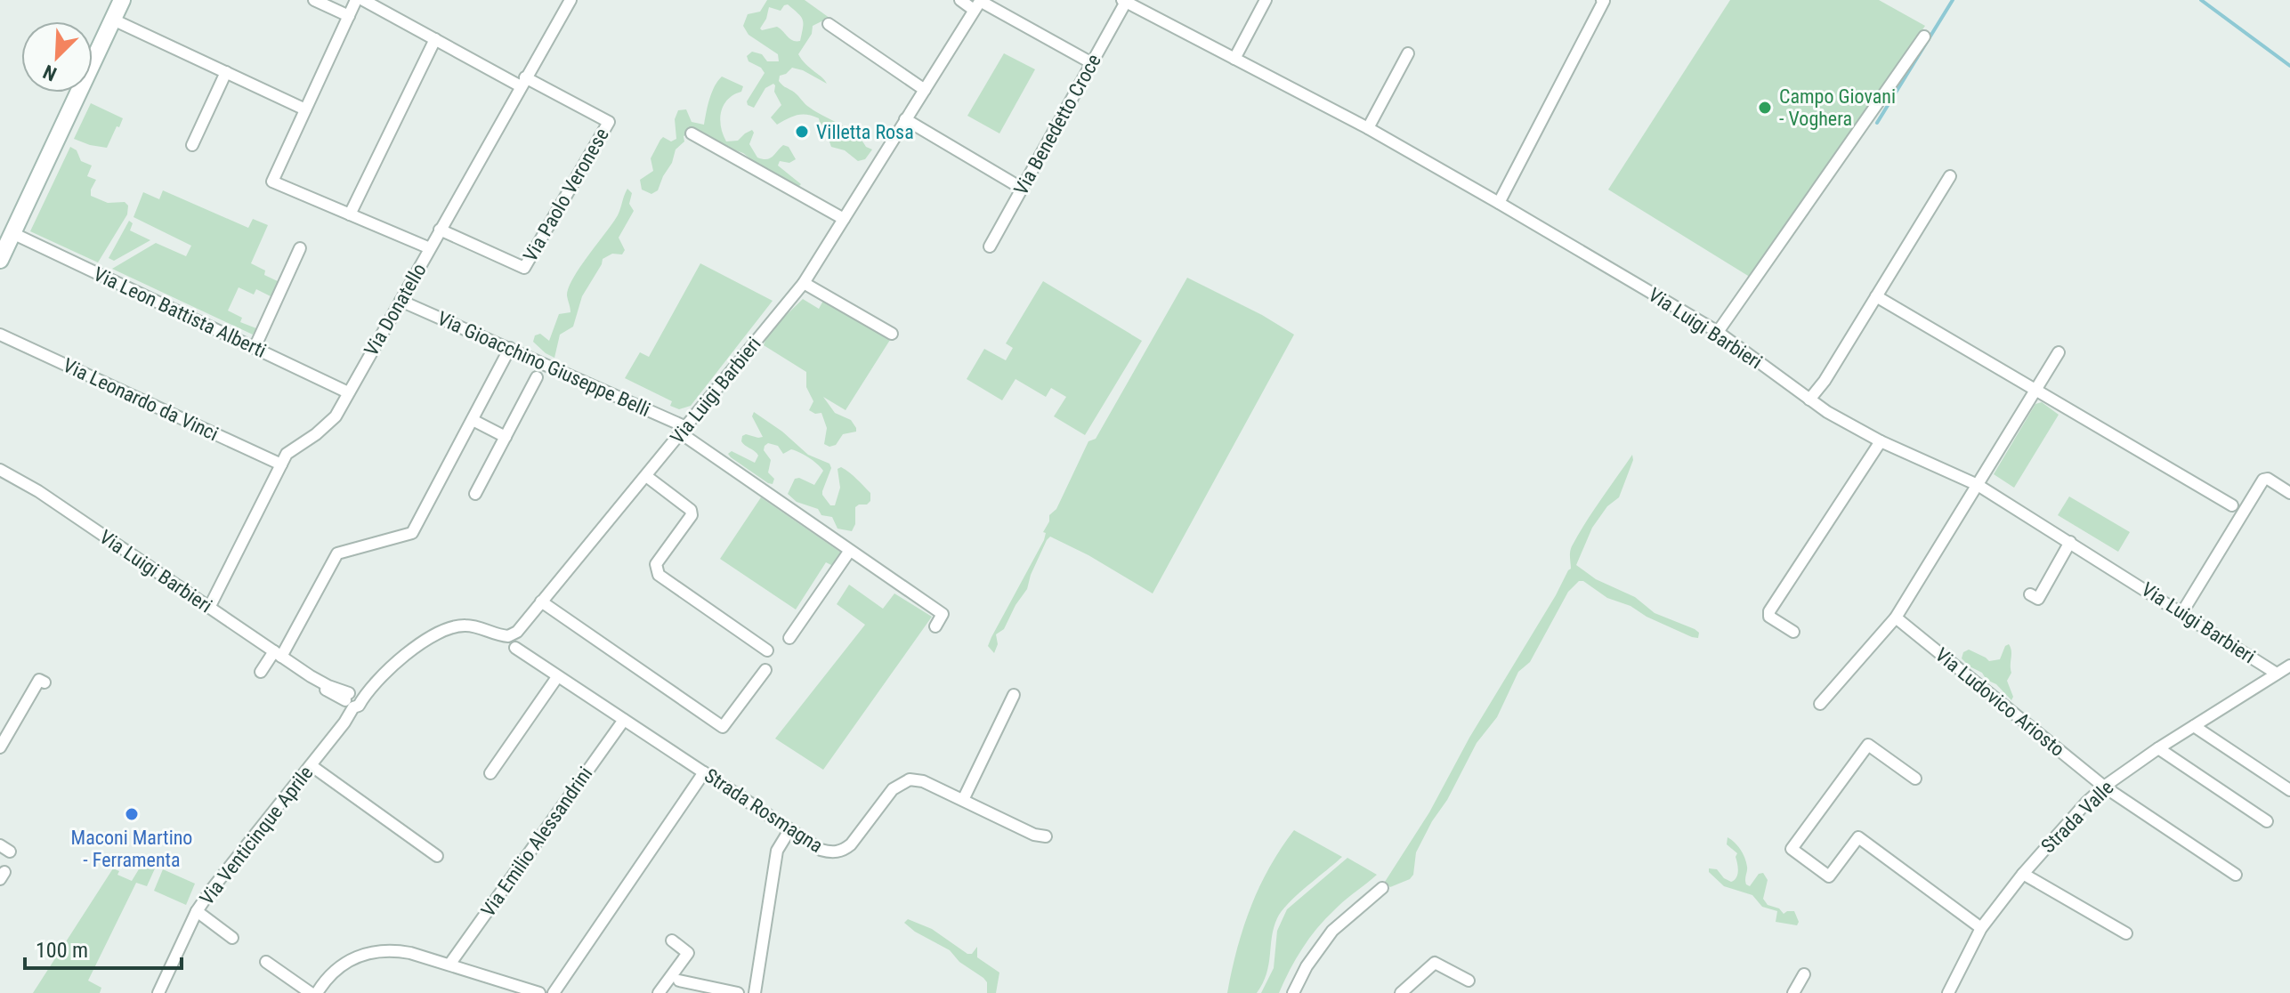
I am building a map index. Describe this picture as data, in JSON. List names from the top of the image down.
{
  "streets": {
    "street": [
      "Via Benedetto Croce",
      "Via Paolo Veronese",
      "Via Donatello",
      "Via Leon Battista Alberti",
      "Via Luigi Barbieri",
      "Via Gioacchino Giuseppe Belli",
      "Via Leonardo da Vinci",
      "Via Ludovico Ariosto",
      "Strada Rosmagna",
      "Strada Valle",
      "Via Venticinque Aprile",
      "Via Emilio Alessandrini"
    ]
  },
  "crossings": [
    ["Via Benedetto Croce", "Via Luigi Barbieri"],
    ["Via Paolo Veronese", "Via Donatello"],
    ["Via Donatello", "Via Leon Battista Alberti"],
    ["Via Donatello", "Via Luigi Barbieri"],
    ["Via Donatello", "Via Gioacchino Giuseppe Belli"],
    ["Via Donatello", "Via Leonardo da Vinci"],
    ["Via Luigi Barbieri", "Via Gioacchino Giuseppe Belli"],
    ["Via Luigi Barbieri", "Strada Valle"],
    ["Via Luigi Barbieri", "Via Venticinque Aprile"],
    ["Via Ludovico Ariosto", "Strada Valle"],
    ["Strada Rosmagna", "Via Emilio Alessandrini"]
  ],
  "places": ["Campo Giovani - Voghera", "Villetta Rosa", "Maconi Martino - Ferramenta"],
  "scale_bar": "100 m",
  "north": "bottom left"
}
